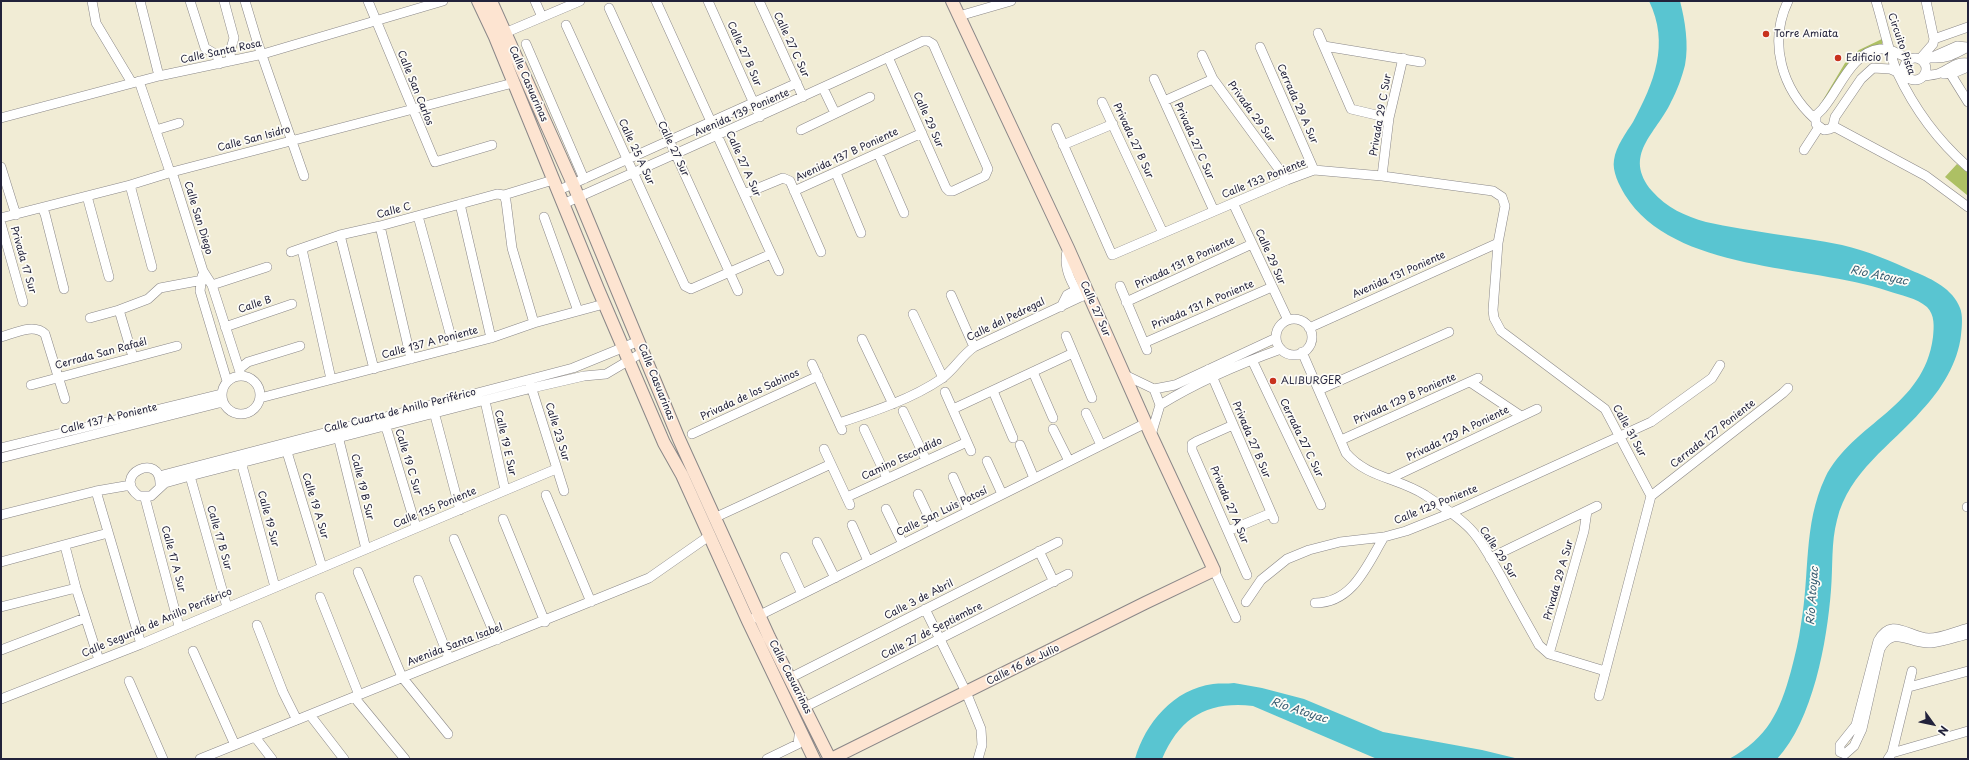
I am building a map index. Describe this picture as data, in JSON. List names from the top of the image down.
{
  "streets": {
    "main road": ["Calle Casuarinas", "Calle 27 Sur", "Calle 16 de Julio"],
    "street": [
      "Circuito Pista",
      "Calle 27 C Sur",
      "Calle Santa Rosa",
      "Calle 27 B Sur",
      "Calle San Carlos",
      "Cerrada 29 A Sur",
      "Privada 29 Sur",
      "Avenida 139 Poniente",
      "Privada 29 C Sur",
      "Calle 29 Sur",
      "Calle San Isidro",
      "Privada 27 B Sur",
      "Privada 27 C Sur",
      "Calle 25 A Sur",
      "Avenida 137 B Poniente",
      "Calle 27 A Sur",
      "Calle 133 Poniente",
      "Calle C",
      "Calle San Diego",
      "Privada 17 Sur",
      "Privada 131 B Poniente",
      "Avenida 131 Poniente",
      "Calle B",
      "Privada 131 A Poniente",
      "Calle del Pedregal",
      "Calle 137 A Poniente",
      "Cerrada San Rafaél",
      "Privada de los Sabinos",
      "Privada 129 B Poniente",
      "Calle Cuarta de Anillo Periférico",
      "Calle 31 Sur",
      "Calle 23 Sur",
      "Privada 129 A Poniente",
      "Cerrada 127 Poniente",
      "Cerrada 27 C Sur",
      "Calle 19 E Sur",
      "Camino Escondido",
      "Calle 19 C Sur",
      "Calle 19 B Sur",
      "Privada 27 A Sur",
      "Calle 129 Poniente",
      "Calle 19 A Sur",
      "Calle 135 Poniente",
      "Calle San Luis Potosí",
      "Calle 19 Sur",
      "Calle 17 B Sur",
      "Calle 17 A Sur",
      "Privada 29 A Sur",
      "Calle 3 de Abril",
      "Calle Segunda de Anillo Periférico",
      "Calle 27 de Septiembre",
      "Avenida Santa Isabel"
    ]
  },
  "crossings": [
    ["Calle 27 C Sur", "Avenida 139 Poniente"],
    ["Calle Santa Rosa", "Calle San Carlos"],
    ["Calle Santa Rosa", "Calle San Diego"],
    ["Calle 27 B Sur", "Avenida 139 Poniente"],
    ["Calle Casuarinas", "Avenida 139 Poniente"],
    ["Calle Casuarinas", "Calle San Isidro"],
    ["Calle Casuarinas", "Calle 137 A Poniente"],
    ["Calle Casuarinas", "Calle Cuarta de Anillo Periférico"],
    ["Calle Casuarinas", "Calle San Luis Potosí"],
    ["Calle Casuarinas", "Calle 3 de Abril"],
    ["Calle Casuarinas", "Calle 27 de Septiembre"],
    ["Calle Casuarinas", "Avenida Santa Isabel"],
    ["Calle Casuarinas", "Calle 16 de Julio"],
    ["Calle San Carlos", "Calle San Isidro"],
    ["Cerrada 29 A Sur", "Calle 133 Poniente"],
    ["Privada 29 Sur", "Calle 133 Poniente"],
    ["Avenida 139 Poniente", "Calle 29 Sur"],
    ["Avenida 139 Poniente", "Calle 27 Sur"],
    ["Avenida 139 Poniente", "Calle 25 A Sur"],
    ["Avenida 139 Poniente", "Calle 27 A Sur"],
    ["Avenida 139 Poniente", "Calle C"],
    ["Privada 29 C Sur", "Calle 133 Poniente"],
    ["Calle 29 Sur", "Avenida 137 B Poniente"],
    ["Calle 29 Sur", "Calle 133 Poniente"],
    ["Calle 29 Sur", "Privada 131 B Poniente"],
    ["Calle 29 Sur", "Avenida 131 Poniente"],
    ["Calle 29 Sur", "Privada 131 A Poniente"],
    ["Calle 29 Sur", "Privada 129 B Poniente"],
    ["Calle 29 Sur", "Privada 129 A Poniente"],
    ["Calle 29 Sur", "Calle 129 Poniente"],
    ["Calle 29 Sur", "Privada 29 A Sur"],
    ["Calle San Isidro", "Calle San Diego"],
    ["Privada 27 B Sur", "Calle 133 Poniente"],
    ["Privada 27 B Sur", "Privada 27 A Sur"],
    ["Privada 27 C Sur", "Calle 133 Poniente"],
    ["Calle 27 Sur", "Calle 25 A Sur"],
    ["Calle 27 Sur", "Calle del Pedregal"],
    ["Calle 27 Sur", "Calle San Luis Potosí"],
    ["Calle 27 Sur", "Calle 16 de Julio"],
    ["Avenida 137 B Poniente", "Calle 27 A Sur"],
    ["Calle 133 Poniente", "Calle 31 Sur"],
    ["Privada 131 B Poniente", "Privada 131 A Poniente"],
    ["Avenida 131 Poniente", "Calle 31 Sur"],
    ["Calle del Pedregal", "Privada de los Sabinos"],
    ["Privada 129 B Poniente", "Privada 129 A Poniente"],
    ["Calle Cuarta de Anillo Periférico", "Calle 23 Sur"],
    ["Calle Cuarta de Anillo Periférico", "Calle 19 E Sur"],
    ["Calle Cuarta de Anillo Periférico", "Calle 19 C Sur"],
    ["Calle Cuarta de Anillo Periférico", "Calle 19 B Sur"],
    ["Calle Cuarta de Anillo Periférico", "Calle 19 A Sur"],
    ["Calle Cuarta de Anillo Periférico", "Calle 19 Sur"],
    ["Calle Cuarta de Anillo Periférico", "Calle 17 B Sur"],
    ["Calle Cuarta de Anillo Periférico", "Calle 17 A Sur"],
    ["Calle 31 Sur", "Cerrada 127 Poniente"],
    ["Calle 31 Sur", "Calle 129 Poniente"],
    ["Calle 23 Sur", "Calle 135 Poniente"],
    ["Calle 19 E Sur", "Calle 135 Poniente"],
    ["Calle 19 C Sur", "Calle 135 Poniente"],
    ["Calle 19 B Sur", "Calle 135 Poniente"],
    ["Calle 19 A Sur", "Calle 135 Poniente"],
    ["Calle 19 A Sur", "Calle Segunda de Anillo Periférico"],
    ["Calle 135 Poniente", "Calle Segunda de Anillo Periférico"],
    ["Calle 19 Sur", "Calle Segunda de Anillo Periférico"],
    ["Calle 17 B Sur", "Calle Segunda de Anillo Periférico"],
    ["Calle 17 A Sur", "Calle Segunda de Anillo Periférico"]
  ],
  "water": ["Río Atoyac"],
  "places": ["Torre Amiata", "Edificio 1", "ALIBURGER"],
  "north": "bottom right"
}
